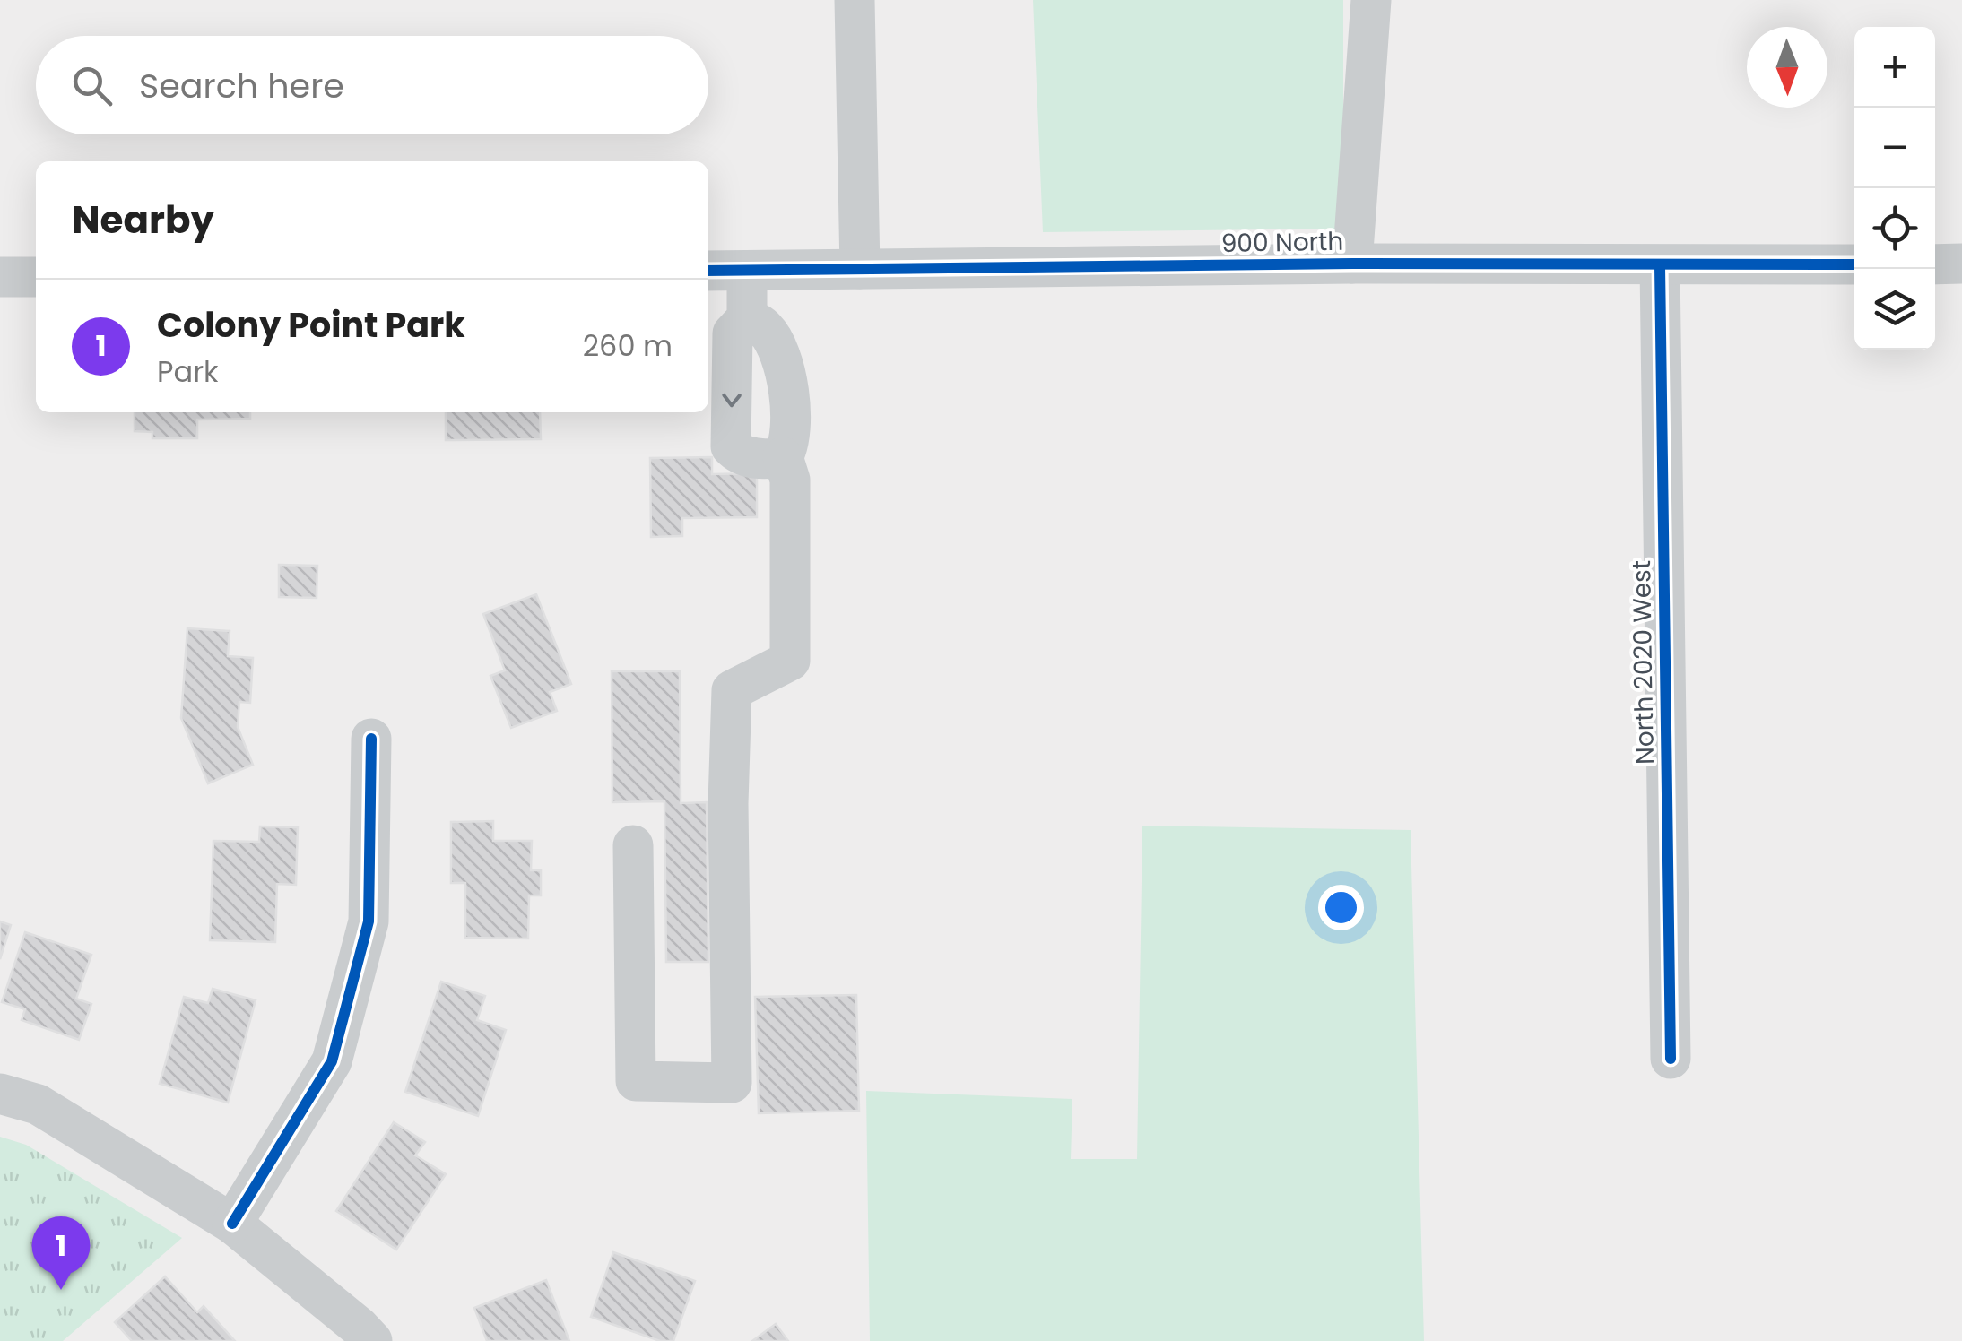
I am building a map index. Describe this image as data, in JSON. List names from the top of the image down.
{
  "streets": {
    "street": ["900 North", "North 2020 West"]
  },
  "crossings": [
    ["900 North", "North 2020 West"]
  ],
  "north": "bottom",
  "page": {
    "map_buttons": ["+", "−"],
    "search": "Search here",
    "heading": "Nearby",
    "list": [
      {
        "mark": "1",
        "name": "Colony Point Park",
        "note": "Park",
        "value": "260 m"
      }
    ],
    "pins": "1"
  }
}
